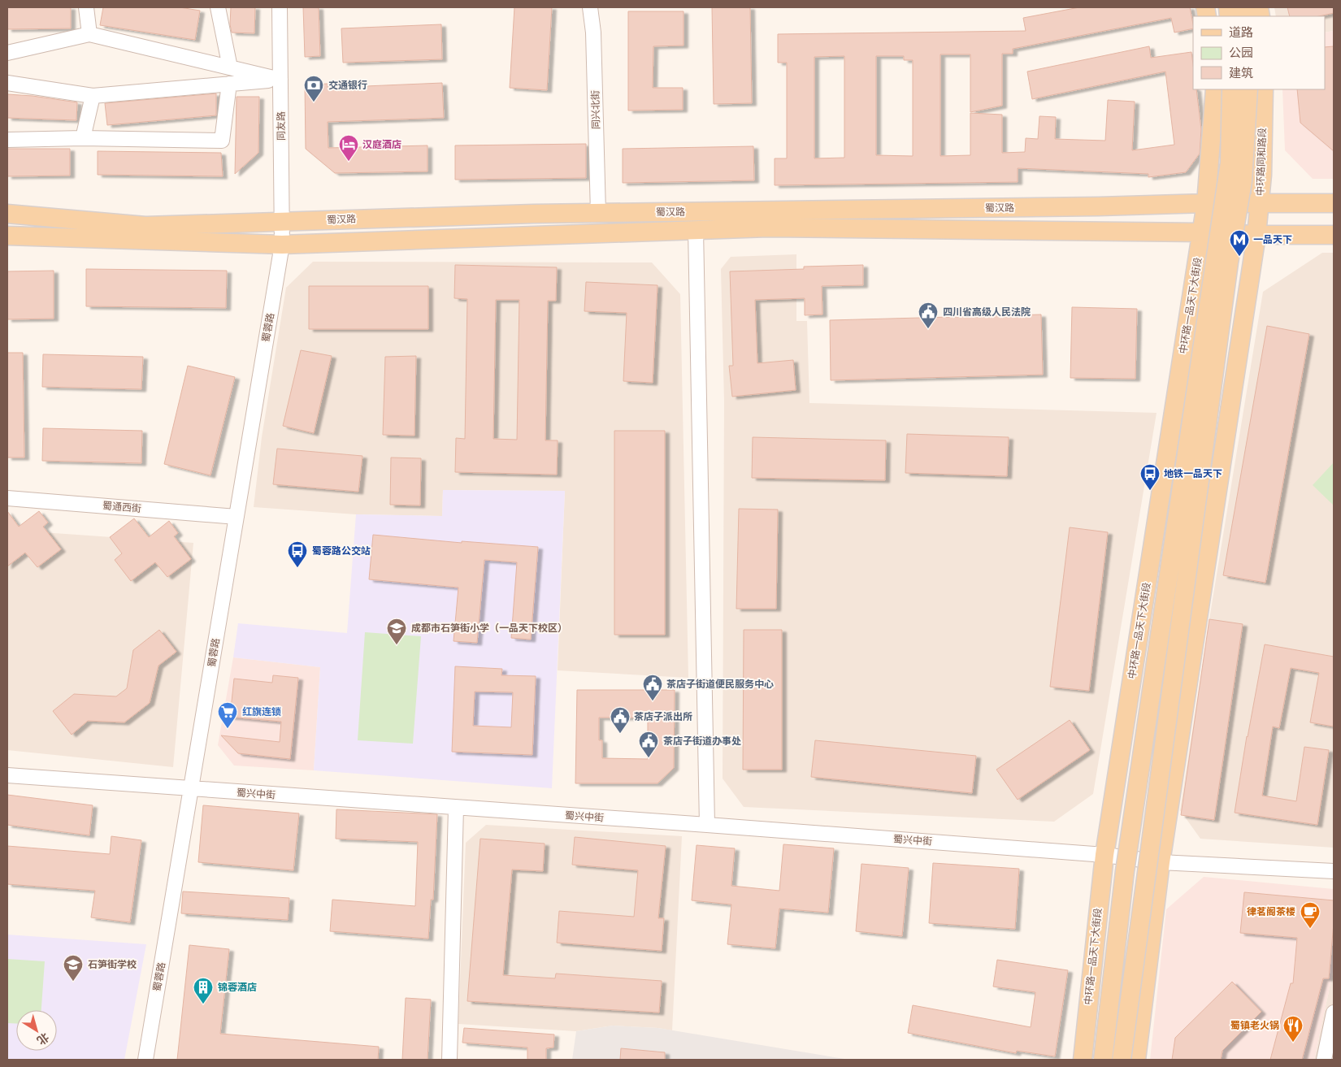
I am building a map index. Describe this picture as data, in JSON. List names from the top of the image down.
{
  "streets": {
    "main road": ["中环路同和路段", "蜀汉路", "中环路一品天下大街段"],
    "street": [
      "同兴北街",
      "同友路",
      "蜀蓉路",
      "蜀通西街",
      "蜀兴中街"
    ]
  },
  "crossings": [
    ["同兴北街", "蜀汉路"],
    ["同友路", "蜀汉路"],
    ["同友路", "蜀蓉路"],
    ["中环路同和路段", "蜀汉路"],
    ["蜀汉路", "中环路一品天下大街段"],
    ["蜀汉路", "蜀蓉路"],
    ["中环路一品天下大街段", "蜀兴中街"],
    ["蜀蓉路", "蜀通西街"],
    ["蜀蓉路", "蜀兴中街"]
  ],
  "places": {
    "bank": ["交通银行"],
    "hotel": ["汉庭酒店"],
    "metro station": ["一品天下"],
    "public building": [
      "四川省高级人民法院",
      "茶店子街道便民服务中心",
      "茶店子派出所",
      "茶店子街道办事处"
    ],
    "bus stop": ["地铁一品天下", "蜀蓉路公交站"],
    "school or university": ["成都市石笋街小学（一品天下校区）", "石笋街学校"],
    "supermarket": ["红旗连锁"],
    "cafe": ["律茗阁茶楼"],
    "building": ["锦蓉酒店"],
    "restaurant": ["蜀镇老火锅"]
  },
  "legend": ["道路", "公园", "建筑"],
  "north": "bottom right"
}
